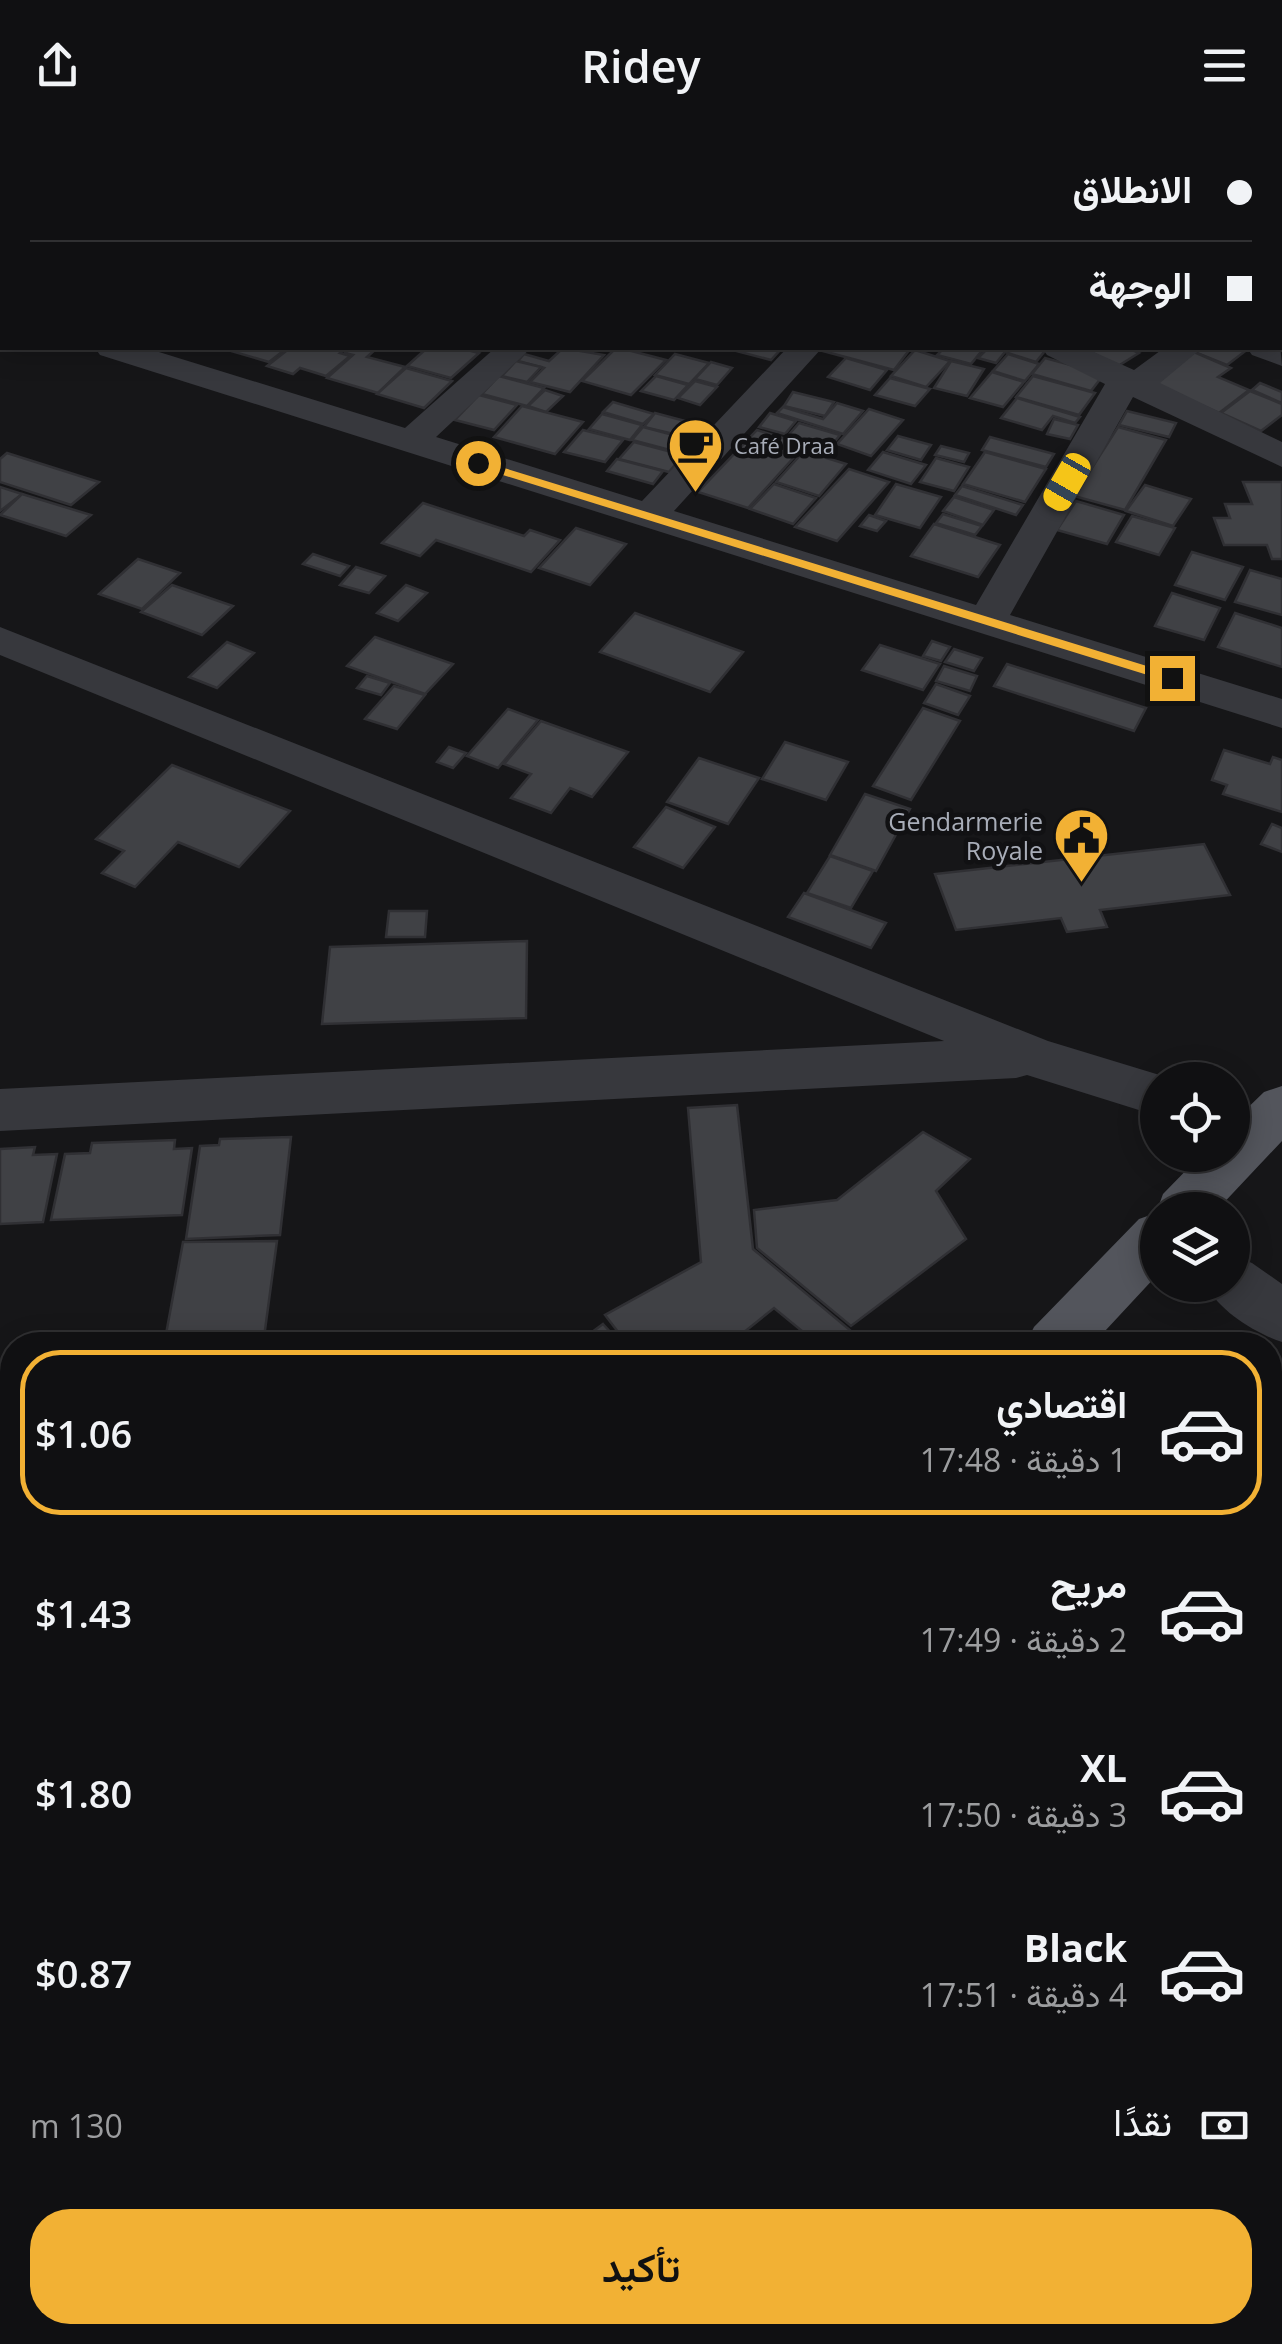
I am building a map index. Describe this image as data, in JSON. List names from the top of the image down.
{
  "places": {
    "cafe": ["Café Draa"],
    "public building": ["Gendarmerie Royale"]
  },
  "page": {
    "header": "Ridey",
    "banner": ["الانطلاق", "الوجهة"],
    "list": [
      {
        "name": "اقتصادي",
        "note": "1 دقيقة · 17:48",
        "value": "$1.06"
      },
      {
        "name": "مريح",
        "note": "2 دقيقة · 17:49",
        "value": "$1.43"
      },
      {
        "name": "XL",
        "note": "3 دقيقة · 17:50",
        "value": "$1.80"
      },
      {
        "name": "Black",
        "note": "4 دقيقة · 17:51",
        "value": "$0.87"
      }
    ],
    "pay": ["نقدًا", "130 m"],
    "buttons": "تأكيد"
  }
}
